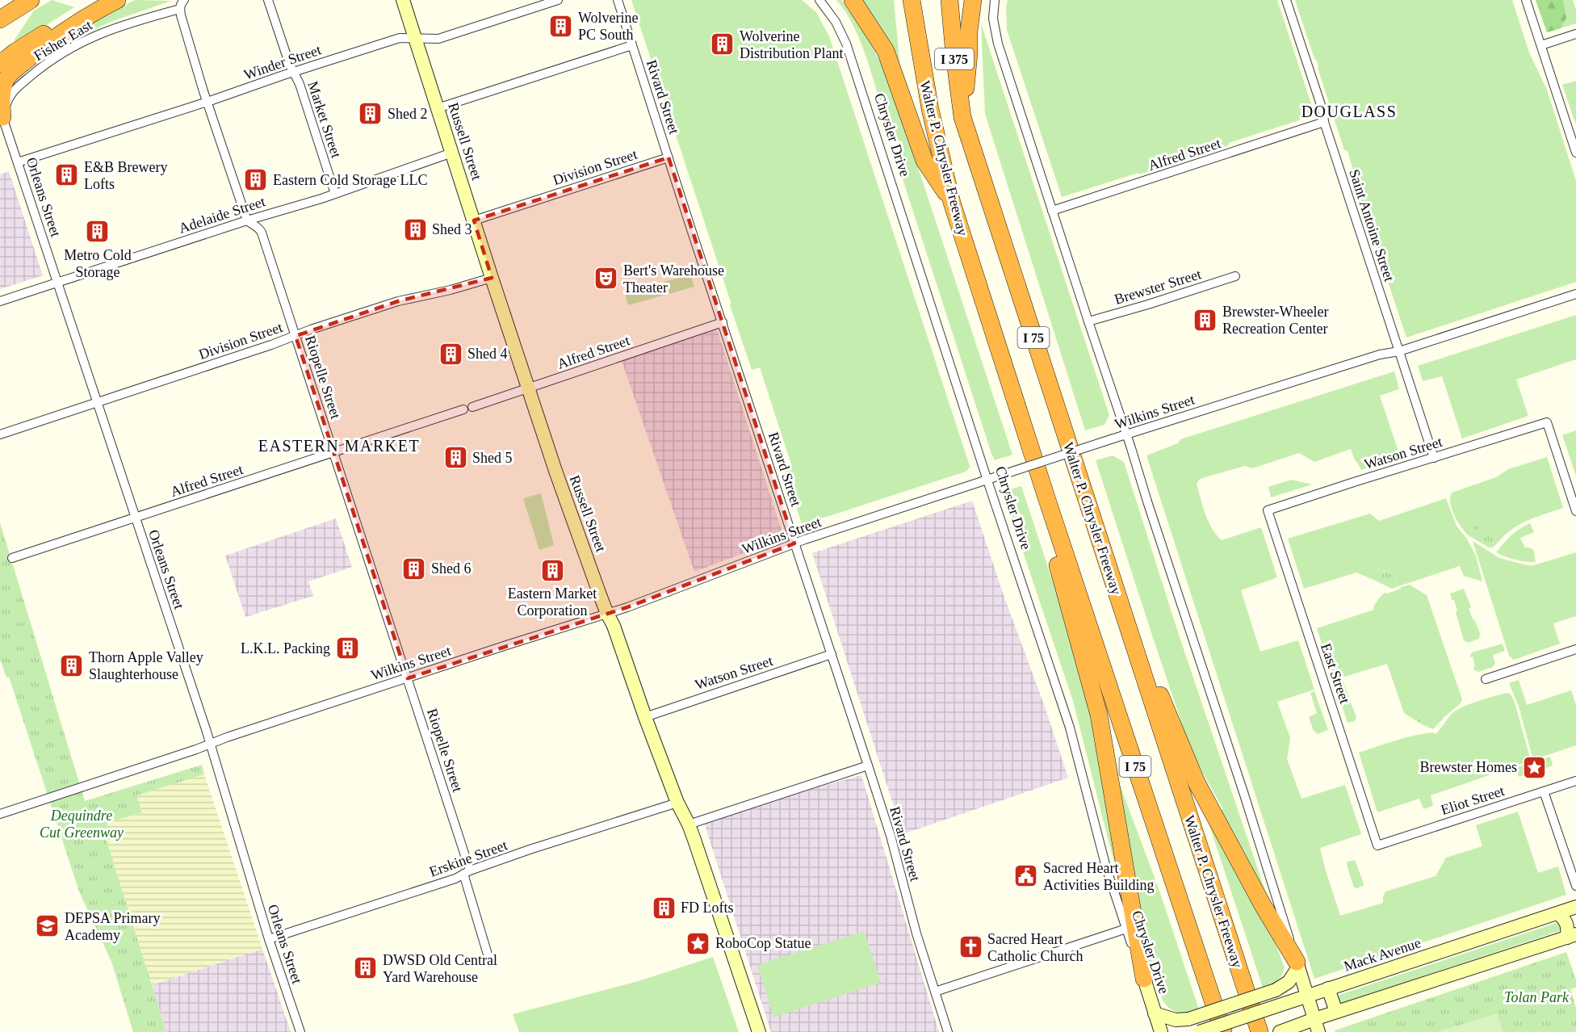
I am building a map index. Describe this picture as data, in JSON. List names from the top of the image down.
{
  "streets": {
    "highway": ["I 375", "Walter P. Chrysler Freeway", "I 75"],
    "street": [
      "Fisher East",
      "Winder Street",
      "Rivard Street",
      "Market Street",
      "Chrysler Drive",
      "Russell Street",
      "Alfred Street",
      "Division Street",
      "Orleans Street",
      "Adelaide Street",
      "Saint Antoine Street",
      "Brewster Street",
      "Riopelle Street",
      "Wilkins Street",
      "Watson Street",
      "East Street",
      "Eliot Street",
      "Erskine Street",
      "Mack Avenue"
    ]
  },
  "crossings": [
    ["Fisher East", "Orleans Street"],
    ["Fisher East", "Riopelle Street"],
    ["Winder Street", "Market Street"],
    ["Winder Street", "Russell Street"],
    ["Winder Street", "Orleans Street"],
    ["Winder Street", "Riopelle Street"],
    ["Rivard Street", "Alfred Street"],
    ["Rivard Street", "Division Street"],
    ["Rivard Street", "Wilkins Street"],
    ["Rivard Street", "Watson Street"],
    ["Market Street", "Adelaide Street"],
    ["Chrysler Drive", "Wilkins Street"],
    ["Russell Street", "Alfred Street"],
    ["Russell Street", "Division Street"],
    ["Russell Street", "Adelaide Street"],
    ["Russell Street", "Wilkins Street"],
    ["Russell Street", "Watson Street"],
    ["Russell Street", "Erskine Street"],
    ["Alfred Street", "Orleans Street"],
    ["Alfred Street", "Saint Antoine Street"],
    ["Alfred Street", "Riopelle Street"],
    ["Walter P. Chrysler Freeway", "I 75"],
    ["Division Street", "Orleans Street"],
    ["Division Street", "Riopelle Street"],
    ["Orleans Street", "Adelaide Street"],
    ["Orleans Street", "Wilkins Street"],
    ["Orleans Street", "Erskine Street"],
    ["Adelaide Street", "Riopelle Street"],
    ["Saint Antoine Street", "Wilkins Street"],
    ["Saint Antoine Street", "Watson Street"],
    ["Riopelle Street", "Wilkins Street"],
    ["Riopelle Street", "Erskine Street"],
    ["Watson Street", "East Street"],
    ["East Street", "Eliot Street"]
  ],
  "districts": ["DOUGLASS", "EASTERN MARKET"],
  "parks": ["Dequindre Cut Greenway", "Tolan Park"],
  "places": {
    "building": [
      "Wolverine PC South",
      "Wolverine Distribution Plant",
      "Shed 2",
      "E&B Brewery Lofts",
      "Eastern Cold Storage LLC",
      "Shed 3",
      "Metro Cold Storage",
      "Brewster-Wheeler Recreation Center",
      "Shed 4",
      "Shed 5",
      "Shed 6",
      "Eastern Market Corporation",
      "L.K.L. Packing",
      "Thorn Apple Valley Slaughterhouse",
      "FD Lofts",
      "DWSD Old Central Yard Warehouse"
    ],
    "theatre": ["Bert's Warehouse Theater"],
    "place": ["Brewster Homes", "RoboCop Statue"],
    "public building": ["Sacred Heart Activities Building"],
    "school or university": ["DEPSA Primary Academy"],
    "church": ["Sacred Heart Catholic Church"]
  }
}
